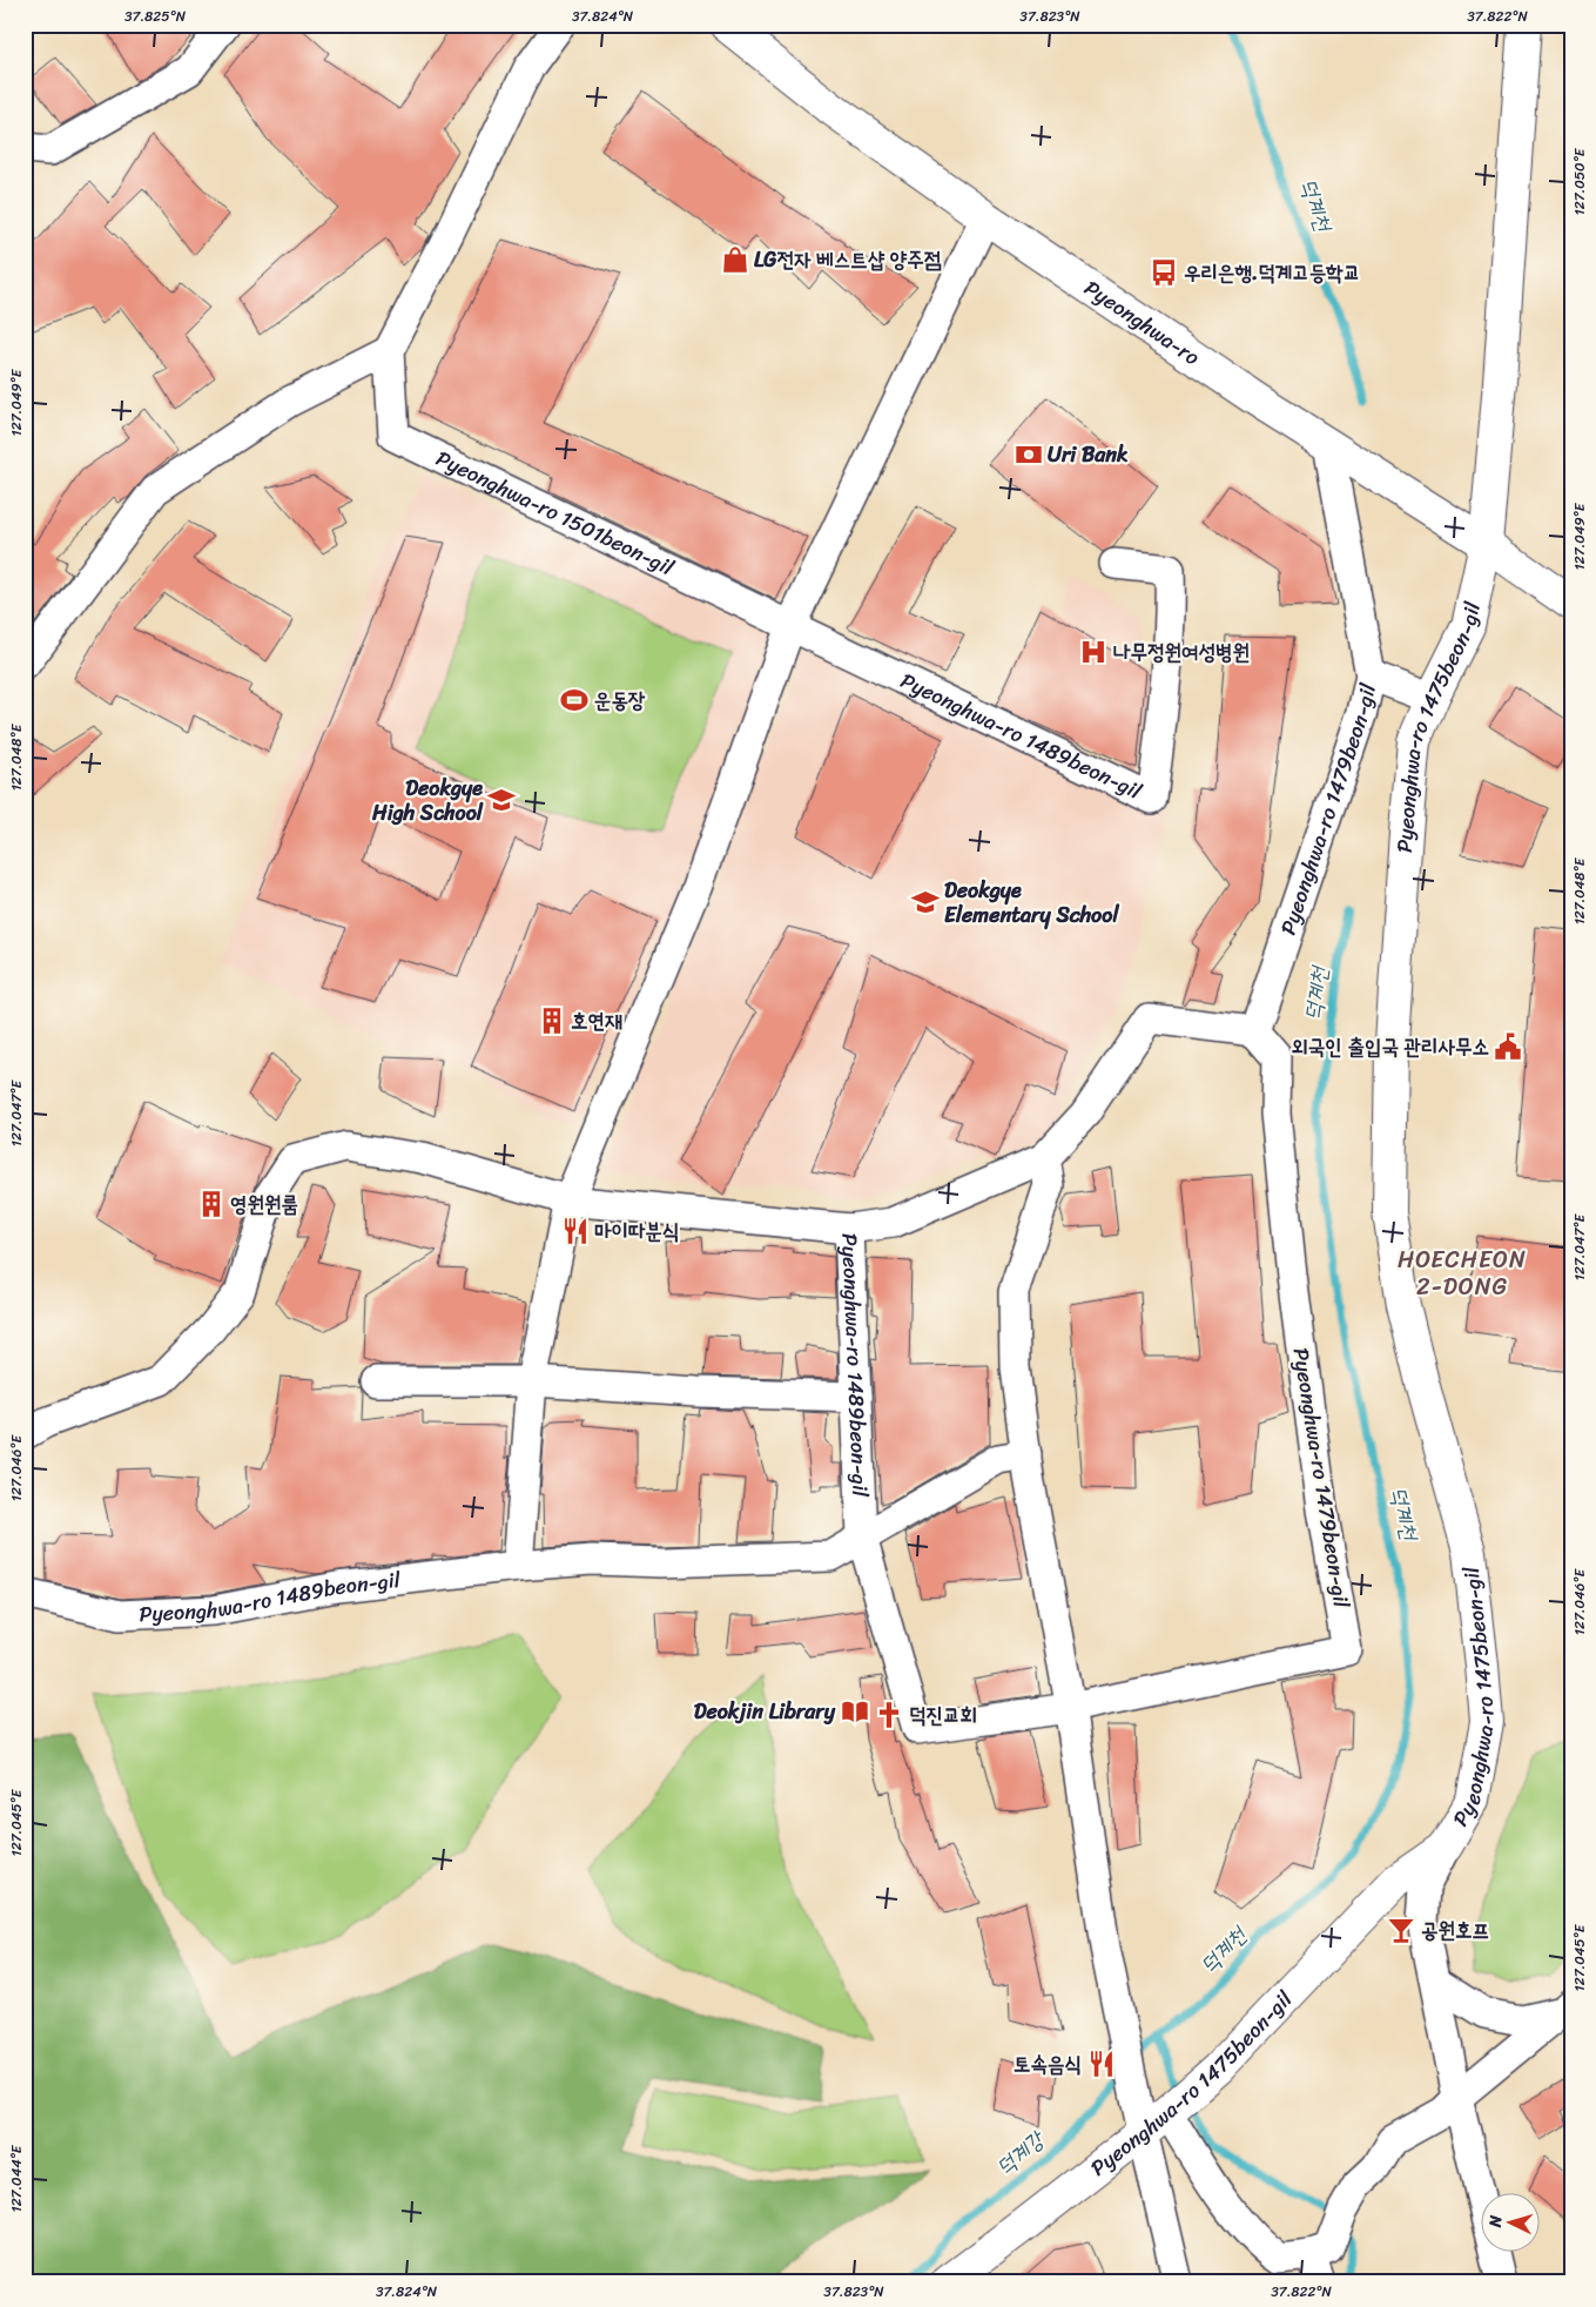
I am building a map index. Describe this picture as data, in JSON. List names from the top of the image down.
{
  "streets": {
    "street": [
      "Pyeonghwa-ro",
      "Pyeonghwa-ro 1501beon-gil",
      "Pyeonghwa-ro 1475beon-gil",
      "Pyeonghwa-ro 1489beon-gil",
      "Pyeonghwa-ro 1479beon-gil"
    ]
  },
  "crossings": [
    ["Pyeonghwa-ro", "Pyeonghwa-ro 1475beon-gil"],
    ["Pyeonghwa-ro", "Pyeonghwa-ro 1479beon-gil"],
    ["Pyeonghwa-ro 1501beon-gil", "Pyeonghwa-ro 1489beon-gil"]
  ],
  "districts": ["HOECHEON 2-DONG"],
  "water": ["덕계천", "덕계강"],
  "places": {
    "shop": ["LG전자 베스트샵 양주점"],
    "bus stop": ["우리은행.덕계고등학교"],
    "bank": ["Uri Bank"],
    "hospital": ["나무정원여성병원"],
    "sports": ["운동장"],
    "school or university": ["Deokgye High School", "Deokgye Elementary School"],
    "building": ["호연재", "영원원룸"],
    "public building": ["외국인 출입국 관리사무소"],
    "restaurant": ["마이따분식", "토속음식"],
    "library": ["Deokjin Library"],
    "church": ["덕진교회"],
    "bar": ["공원호프"]
  },
  "north": "left",
  "coordinates": [
    "37.825°N",
    "37.824°N",
    "37.823°N",
    "37.822°N",
    "127.050°E",
    "127.049°E",
    "127.048°E",
    "127.047°E",
    "127.046°E",
    "127.045°E",
    "127.044°E"
  ]
}
